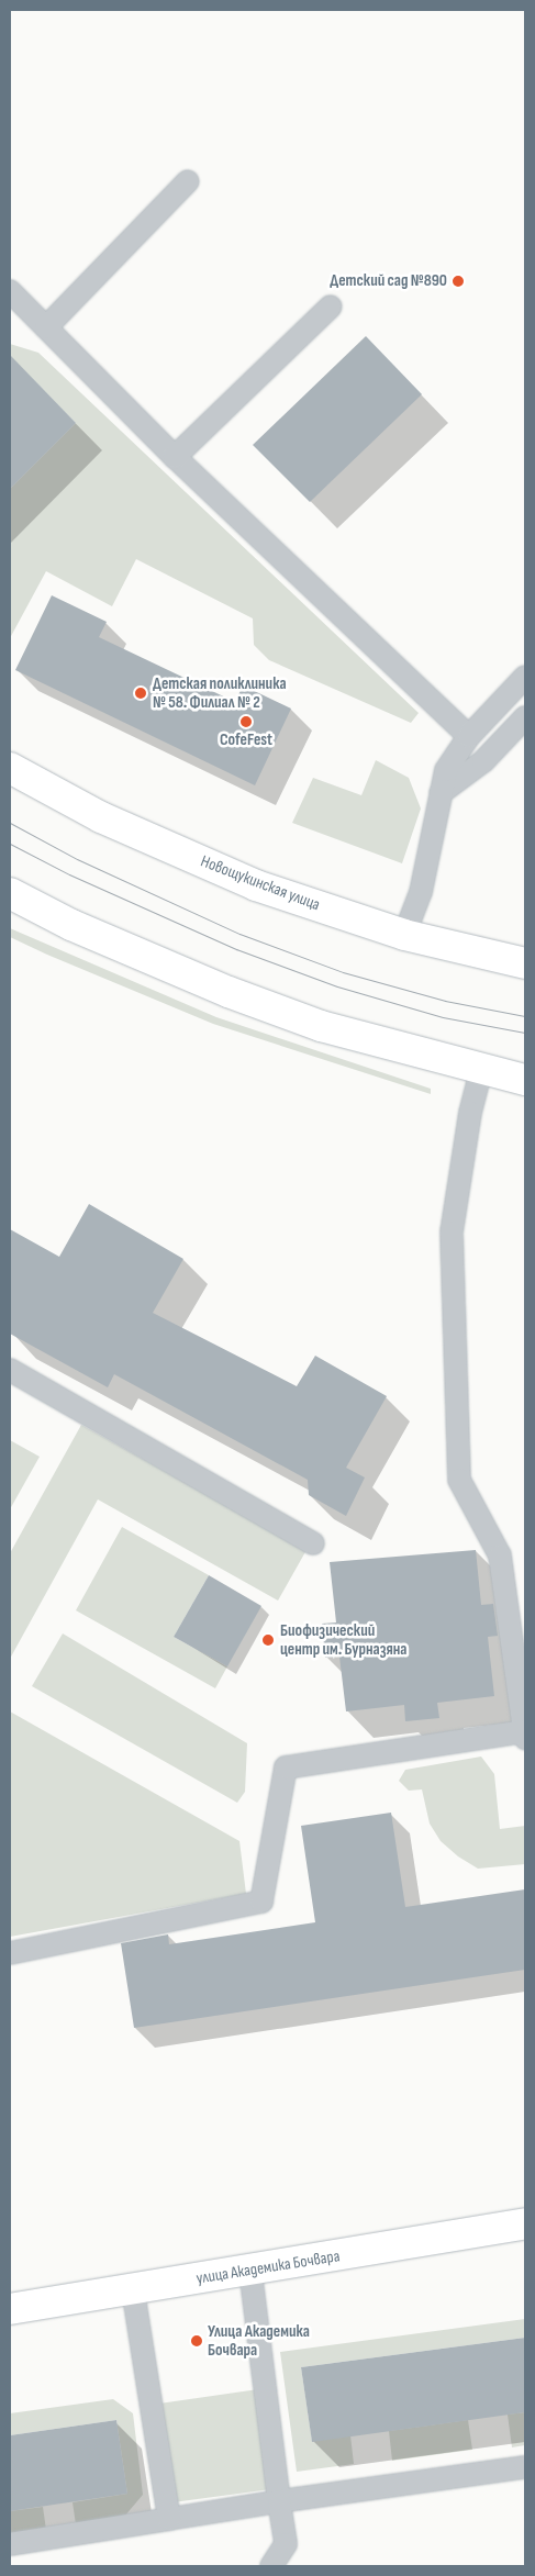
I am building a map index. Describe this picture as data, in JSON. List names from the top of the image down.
{
  "streets": {
    "main road": ["Новощукинская улица", "улица Академика Бочвара"]
  },
  "places": [
    "Детский сад №890",
    "Детская поликлиника № 58. Филиал № 2",
    "CofeFest",
    "Биофизический центр им. Бурназяна",
    "Улица Академика Бочвара"
  ]
}
